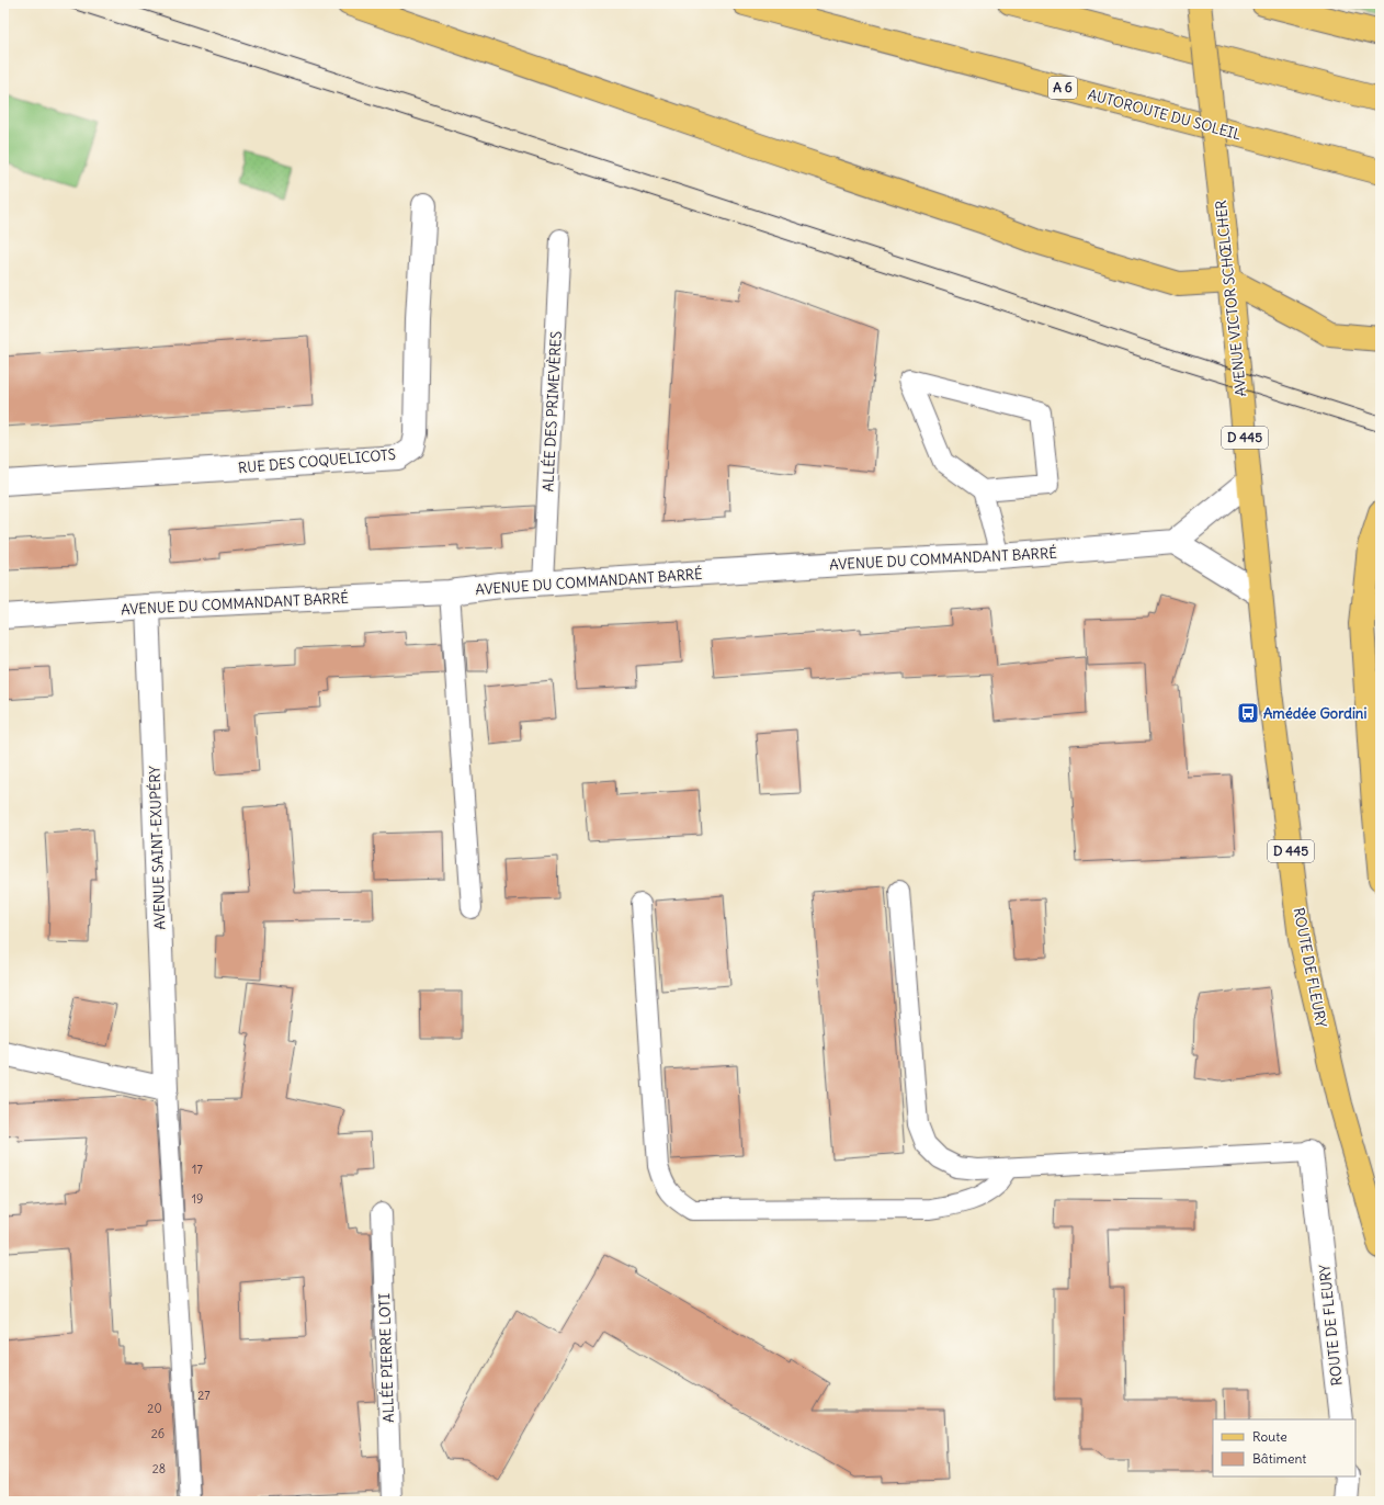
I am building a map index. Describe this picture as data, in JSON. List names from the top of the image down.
{
  "streets": {
    "main road": [
      "A 6",
      "AUTOROUTE DU SOLEIL",
      "AVENUE VICTOR SCHŒLCHER",
      "D 445",
      "ROUTE DE FLEURY"
    ],
    "street": ["RUE DES COQUELICOTS", "AVENUE DU COMMANDANT BARRÉ", "AVENUE SAINT-EXUPÉRY"],
    "lane": ["ALLÉE DES PRIMEVÈRES", "ALLÉE PIERRE LOTI"]
  },
  "crossings": [
    ["AVENUE VICTOR SCHŒLCHER", "ROUTE DE FLEURY"],
    ["ALLÉE DES PRIMEVÈRES", "AVENUE DU COMMANDANT BARRÉ"],
    ["AVENUE DU COMMANDANT BARRÉ", "AVENUE SAINT-EXUPÉRY"]
  ],
  "places": {
    "bus stop": ["Amédée Gordini"]
  },
  "house_numbers": [
    "17",
    "19",
    "27",
    "20",
    "26",
    "28"
  ],
  "legend": ["Route", "Bâtiment"]
}
